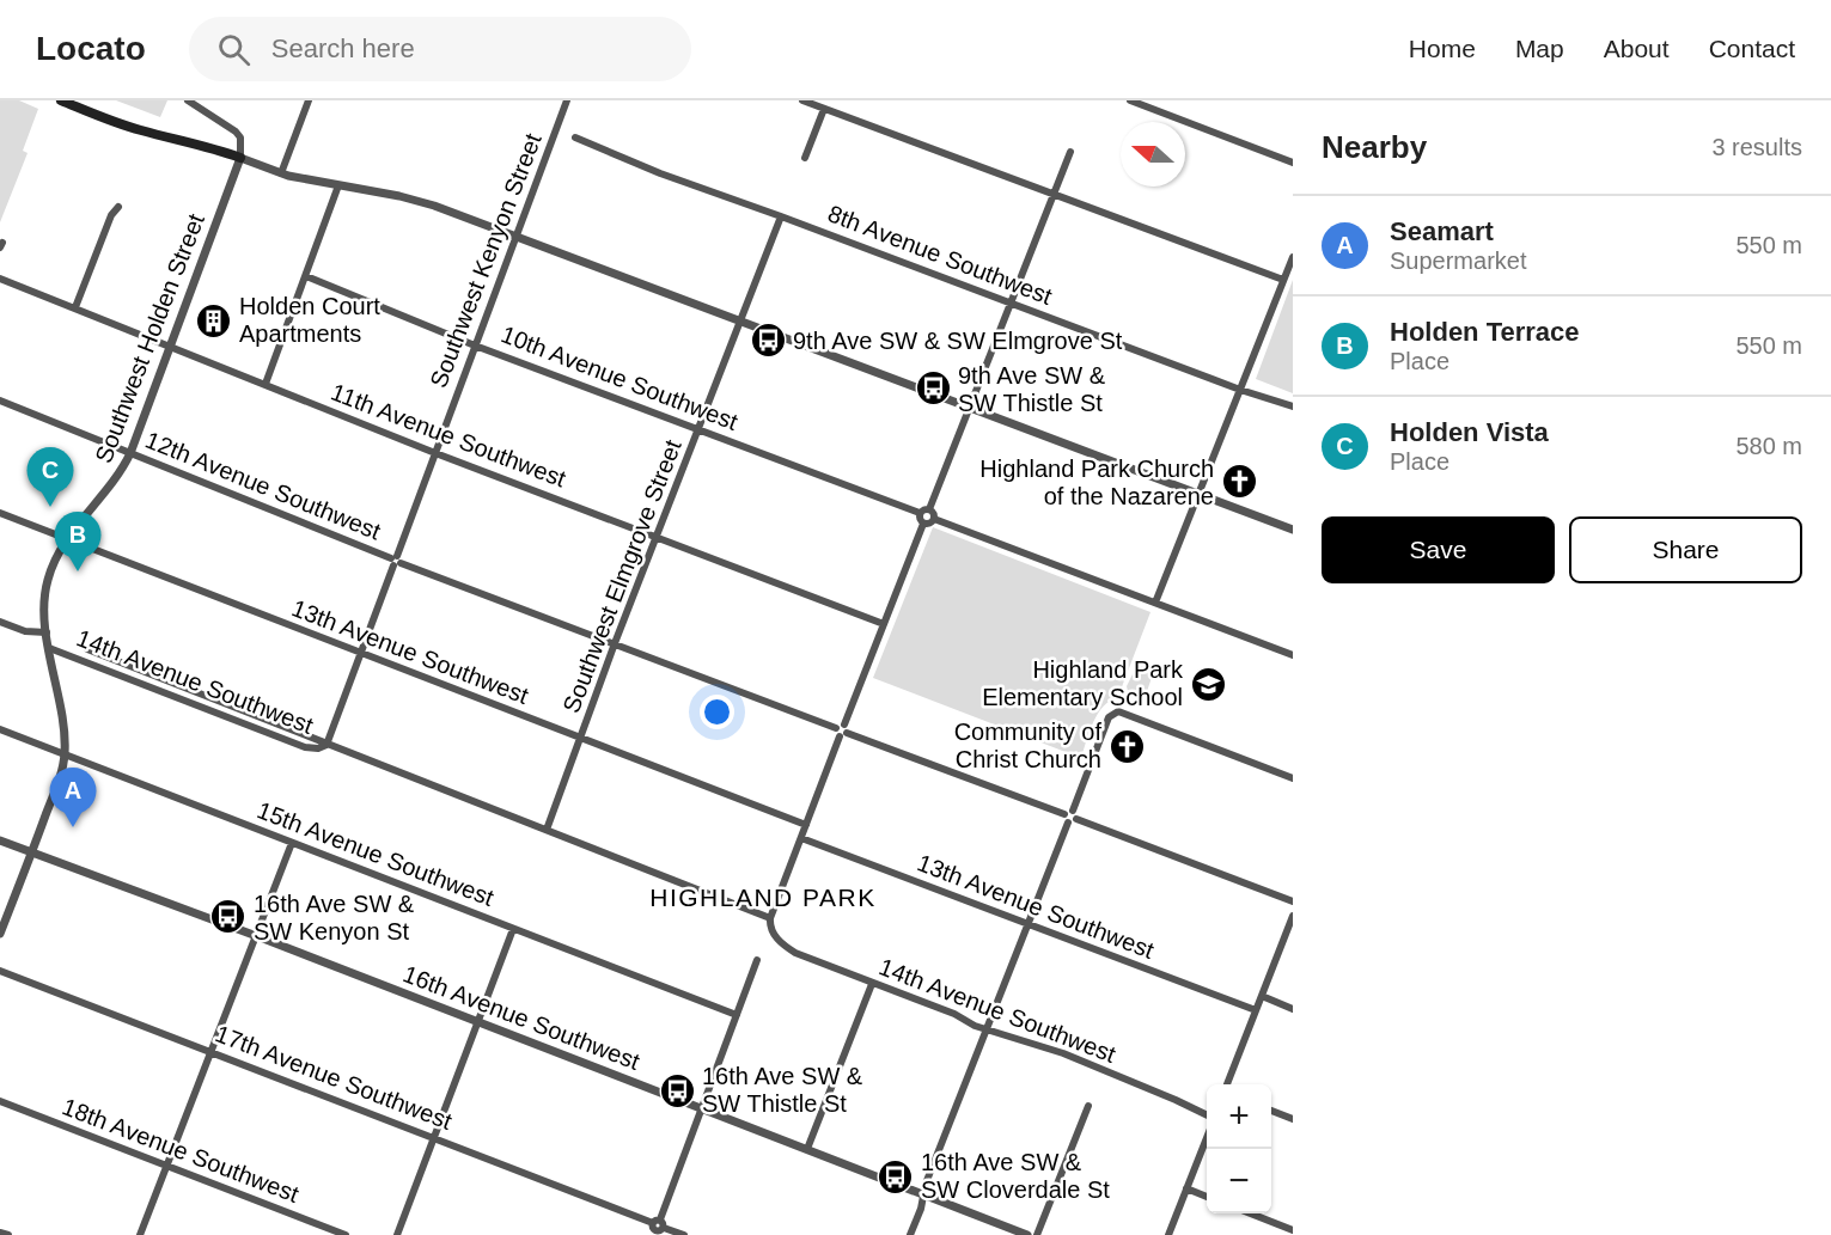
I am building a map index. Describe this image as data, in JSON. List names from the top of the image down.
{
  "streets": {
    "street": [
      "8th Avenue Southwest",
      "Southwest Kenyon Street",
      "Southwest Holden Street",
      "10th Avenue Southwest",
      "11th Avenue Southwest",
      "12th Avenue Southwest",
      "Southwest Elmgrove Street",
      "13th Avenue Southwest",
      "14th Avenue Southwest",
      "15th Avenue Southwest",
      "16th Avenue Southwest",
      "17th Avenue Southwest",
      "18th Avenue Southwest"
    ]
  },
  "crossings": [
    ["8th Avenue Southwest", "Southwest Elmgrove Street"],
    ["Southwest Kenyon Street", "10th Avenue Southwest"],
    ["Southwest Kenyon Street", "11th Avenue Southwest"],
    ["Southwest Kenyon Street", "12th Avenue Southwest"],
    ["Southwest Kenyon Street", "13th Avenue Southwest"],
    ["Southwest Kenyon Street", "14th Avenue Southwest"],
    ["Southwest Holden Street", "11th Avenue Southwest"],
    ["Southwest Holden Street", "12th Avenue Southwest"],
    ["Southwest Holden Street", "13th Avenue Southwest"],
    ["Southwest Holden Street", "14th Avenue Southwest"],
    ["Southwest Holden Street", "15th Avenue Southwest"],
    ["Southwest Holden Street", "16th Avenue Southwest"],
    ["10th Avenue Southwest", "Southwest Elmgrove Street"],
    ["11th Avenue Southwest", "Southwest Elmgrove Street"],
    ["12th Avenue Southwest", "Southwest Elmgrove Street"],
    ["Southwest Elmgrove Street", "13th Avenue Southwest"],
    ["Southwest Elmgrove Street", "14th Avenue Southwest"]
  ],
  "districts": ["HIGHLAND PARK"],
  "places": {
    "building": ["Holden Court Apartments"],
    "bus stop": [
      "9th Ave SW & SW Elmgrove St",
      "9th Ave SW & SW Thistle St",
      "16th Ave SW & SW Kenyon St",
      "16th Ave SW & SW Thistle St",
      "16th Ave SW & SW Cloverdale St"
    ],
    "church": ["Highland Park Church of the Nazarene", "Community of Christ Church"],
    "school or university": ["Highland Park Elementary School"]
  },
  "north": "left",
  "page": {
    "header": "Locato",
    "search": "Search here",
    "nav": [
      "Home",
      "Map",
      "About",
      "Contact"
    ],
    "heading": ["Nearby", "3 results"],
    "list": [
      {
        "mark": "A",
        "name": "Seamart",
        "note": "Supermarket",
        "value": "550 m"
      },
      {
        "mark": "B",
        "name": "Holden Terrace",
        "note": "Place",
        "value": "550 m"
      },
      {
        "mark": "C",
        "name": "Holden Vista",
        "note": "Place",
        "value": "580 m"
      }
    ],
    "pins": ["C", "B", "A"],
    "buttons": ["Save", "Share"],
    "map_buttons": ["+", "−"]
  }
}
